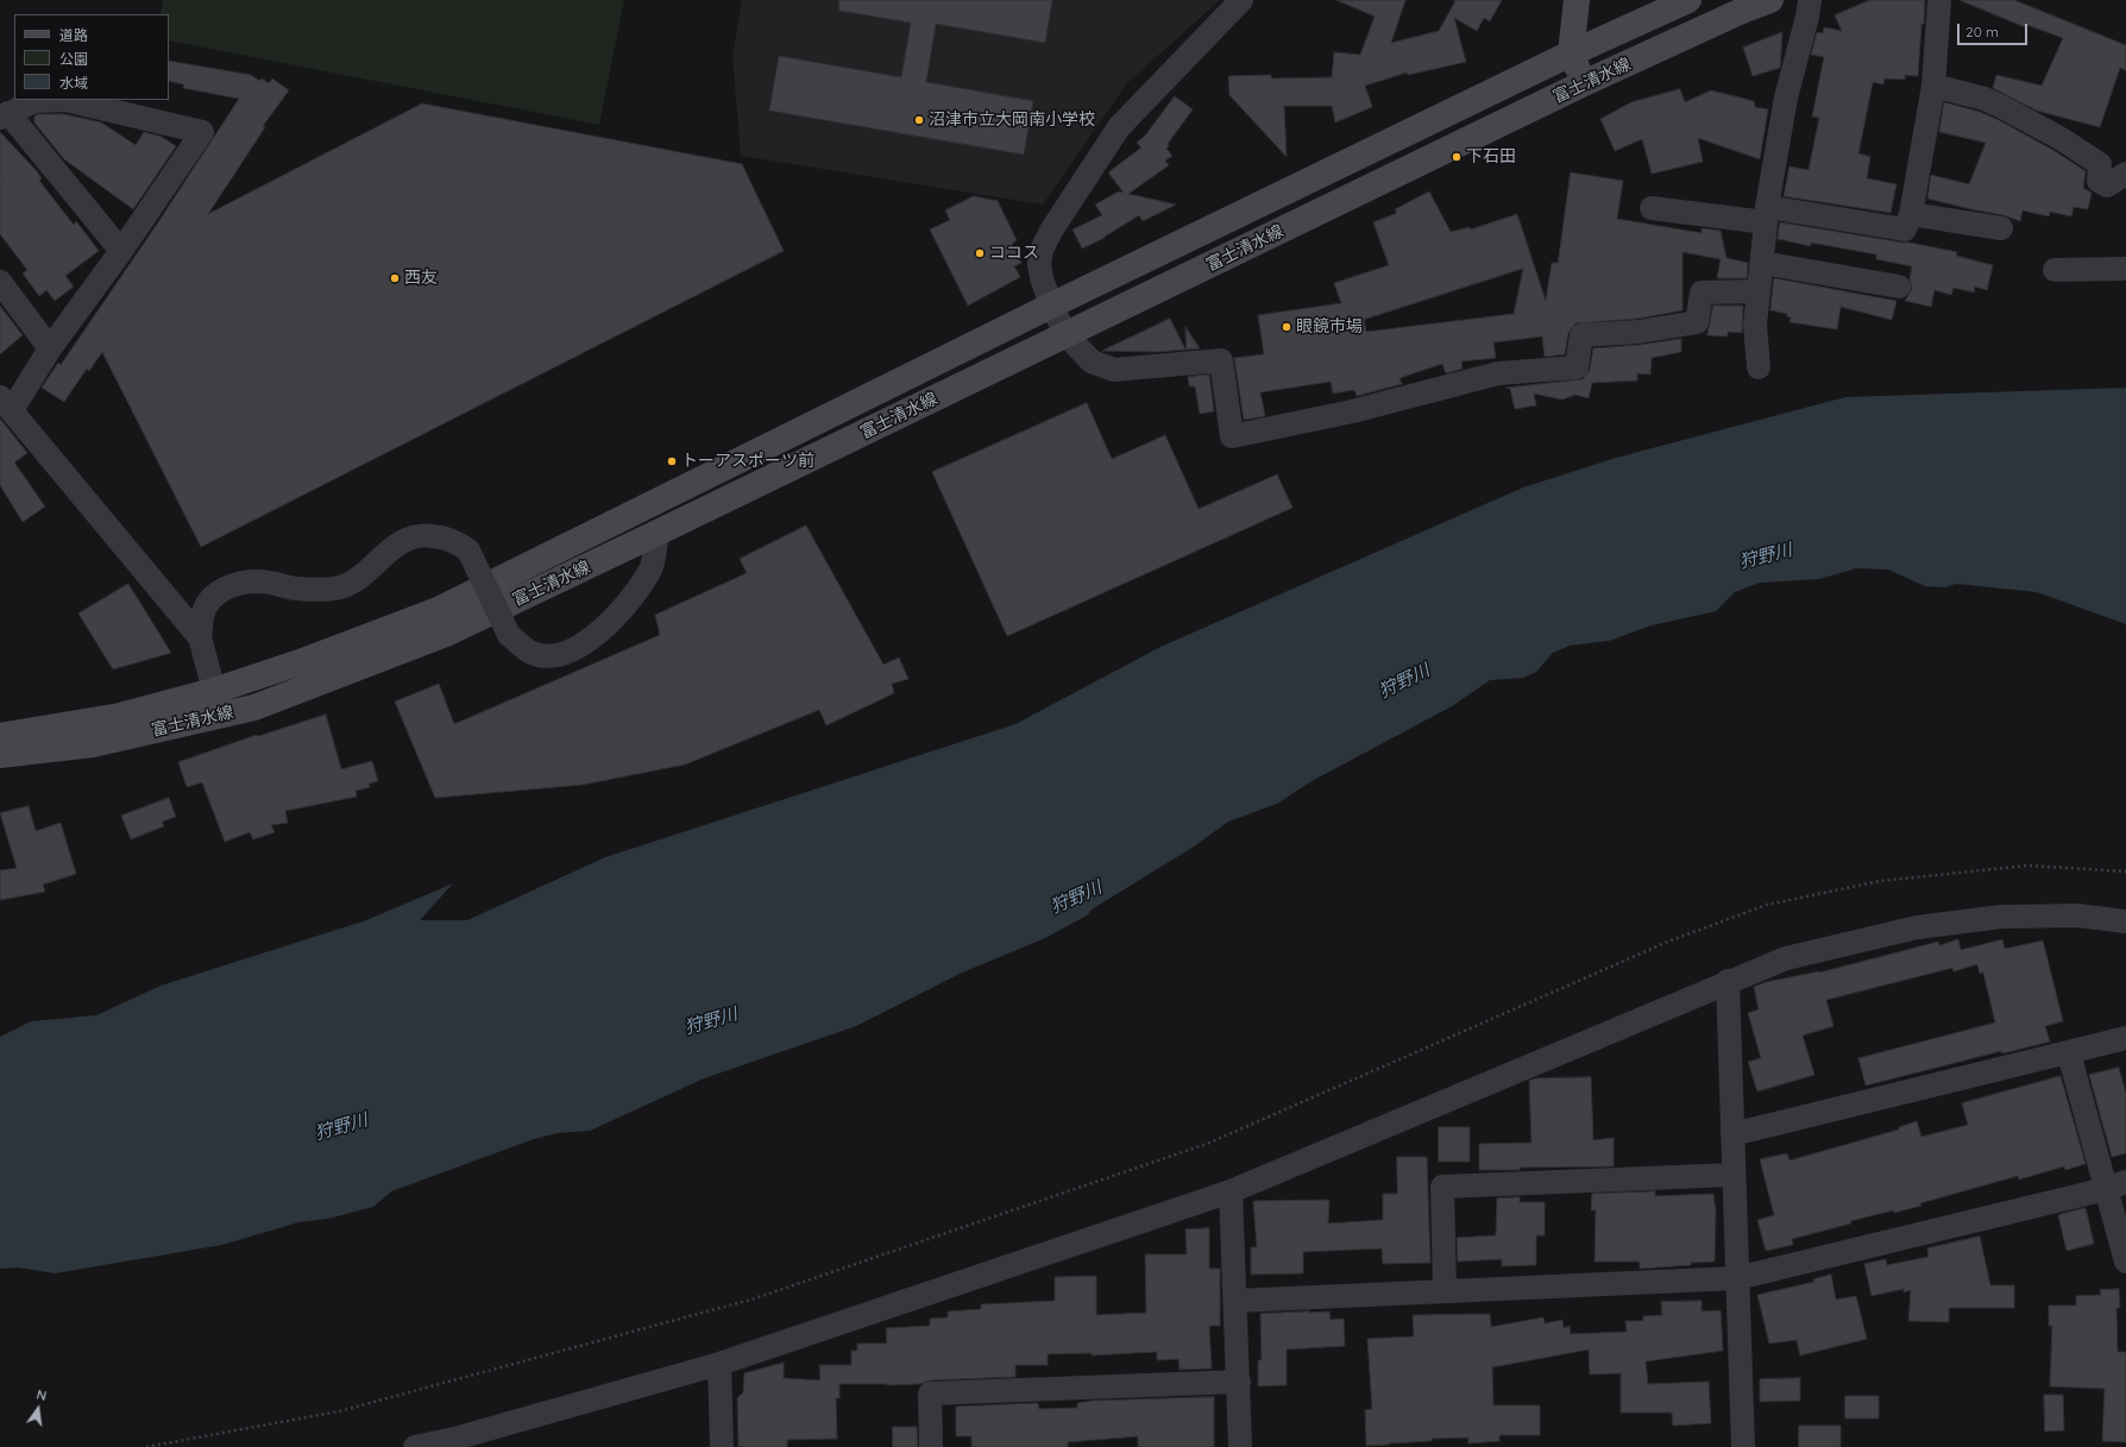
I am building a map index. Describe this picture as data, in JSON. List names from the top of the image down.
{
  "streets": {
    "main road": ["富士清水線"]
  },
  "water": ["狩野川"],
  "places": [
    "沼津市立大岡南小学校",
    "下石田",
    "ココス",
    "西友",
    "眼鏡市場",
    "トーアスポーツ前"
  ],
  "legend": ["道路", "公園", "水域"],
  "scale_bar": "20 m",
  "north": "top"
}
